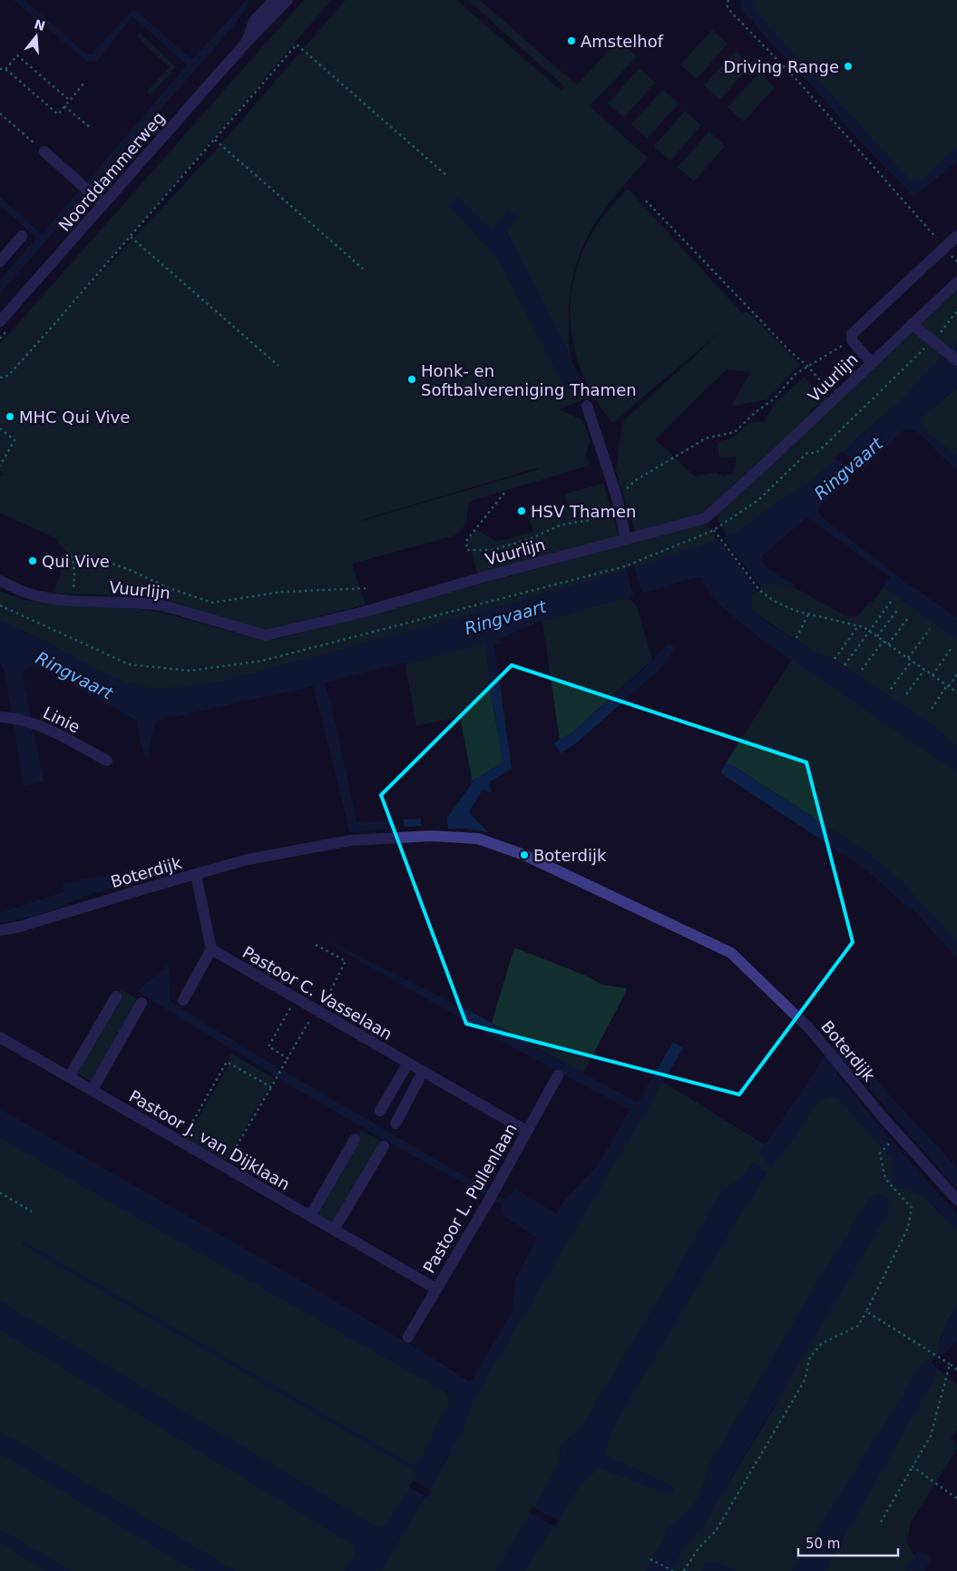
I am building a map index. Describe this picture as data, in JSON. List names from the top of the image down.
{
  "streets": {
    "street": [
      "Noorddammerweg",
      "Vuurlijn",
      "Linie",
      "Boterdijk",
      "Pastoor C. Vasselaan",
      "Pastoor J. van Dijklaan",
      "Pastoor L. Pullenlaan"
    ]
  },
  "crossings": [
    ["Pastoor C. Vasselaan", "Pastoor L. Pullenlaan"],
    ["Pastoor J. van Dijklaan", "Pastoor L. Pullenlaan"]
  ],
  "water": ["Ringvaart"],
  "places": [
    "Amstelhof",
    "Driving Range",
    "Honk- en Softbalvereniging Thamen",
    "MHC Qui Vive",
    "HSV Thamen",
    "Qui Vive",
    "Boterdijk"
  ],
  "scale_bar": "50 m",
  "north": "top"
}
